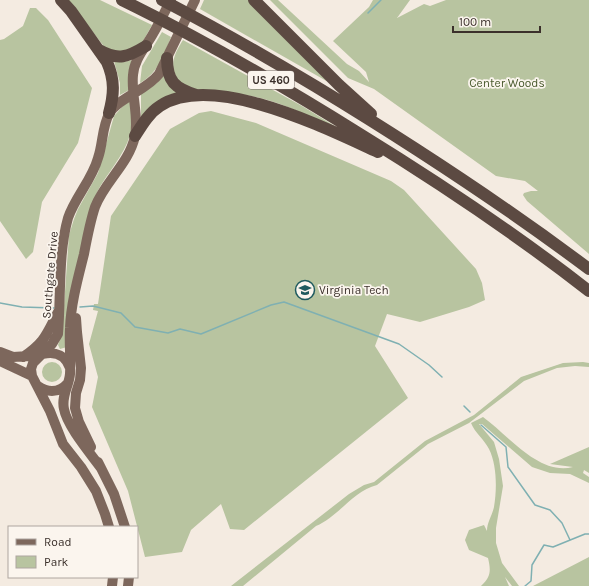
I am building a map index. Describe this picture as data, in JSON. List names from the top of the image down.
{
  "streets": {
    "highway": ["US 460"],
    "main road": ["Southgate Drive"]
  },
  "parks": ["Center Woods"],
  "places": {
    "school or university": ["Virginia Tech"]
  },
  "legend": ["Road", "Park"],
  "scale_bar": "100 m"
}
